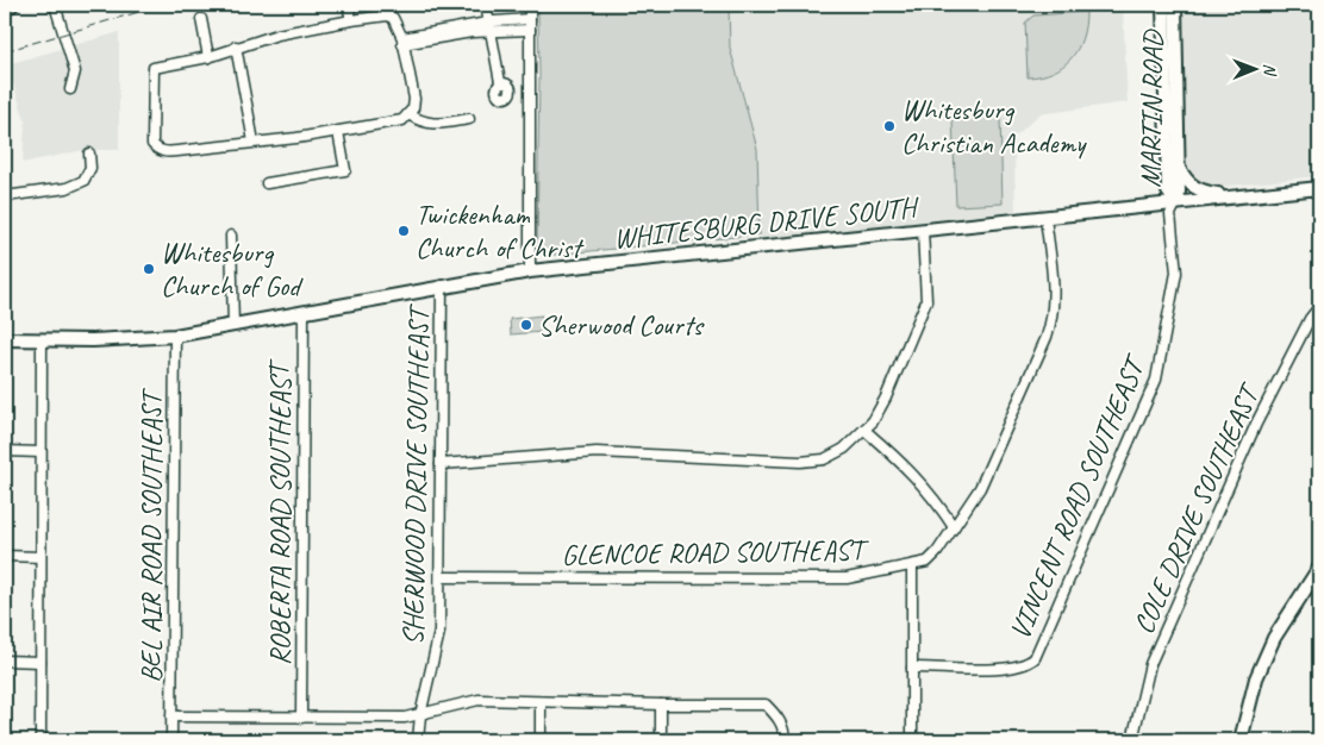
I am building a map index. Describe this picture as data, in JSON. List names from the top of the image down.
{
  "streets": {
    "main road": ["MARTIN ROAD", "WHITESBURG DRIVE SOUTH"],
    "street": [
      "SHERWOOD DRIVE SOUTHEAST",
      "VINCENT ROAD SOUTHEAST",
      "COLE DRIVE SOUTHEAST",
      "ROBERTA ROAD SOUTHEAST",
      "BEL AIR ROAD SOUTHEAST",
      "GLENCOE ROAD SOUTHEAST"
    ]
  },
  "crossings": [
    ["MARTIN ROAD", "WHITESBURG DRIVE SOUTH"],
    ["MARTIN ROAD", "VINCENT ROAD SOUTHEAST"],
    ["WHITESBURG DRIVE SOUTH", "SHERWOOD DRIVE SOUTHEAST"],
    ["WHITESBURG DRIVE SOUTH", "VINCENT ROAD SOUTHEAST"],
    ["WHITESBURG DRIVE SOUTH", "ROBERTA ROAD SOUTHEAST"],
    ["WHITESBURG DRIVE SOUTH", "BEL AIR ROAD SOUTHEAST"],
    ["WHITESBURG DRIVE SOUTH", "GLENCOE ROAD SOUTHEAST"],
    ["SHERWOOD DRIVE SOUTHEAST", "GLENCOE ROAD SOUTHEAST"]
  ],
  "places": [
    "Whitesburg Christian Academy",
    "Twickenham Church of Christ",
    "Whitesburg Church of God",
    "Sherwood Courts"
  ],
  "north": "right"
}
